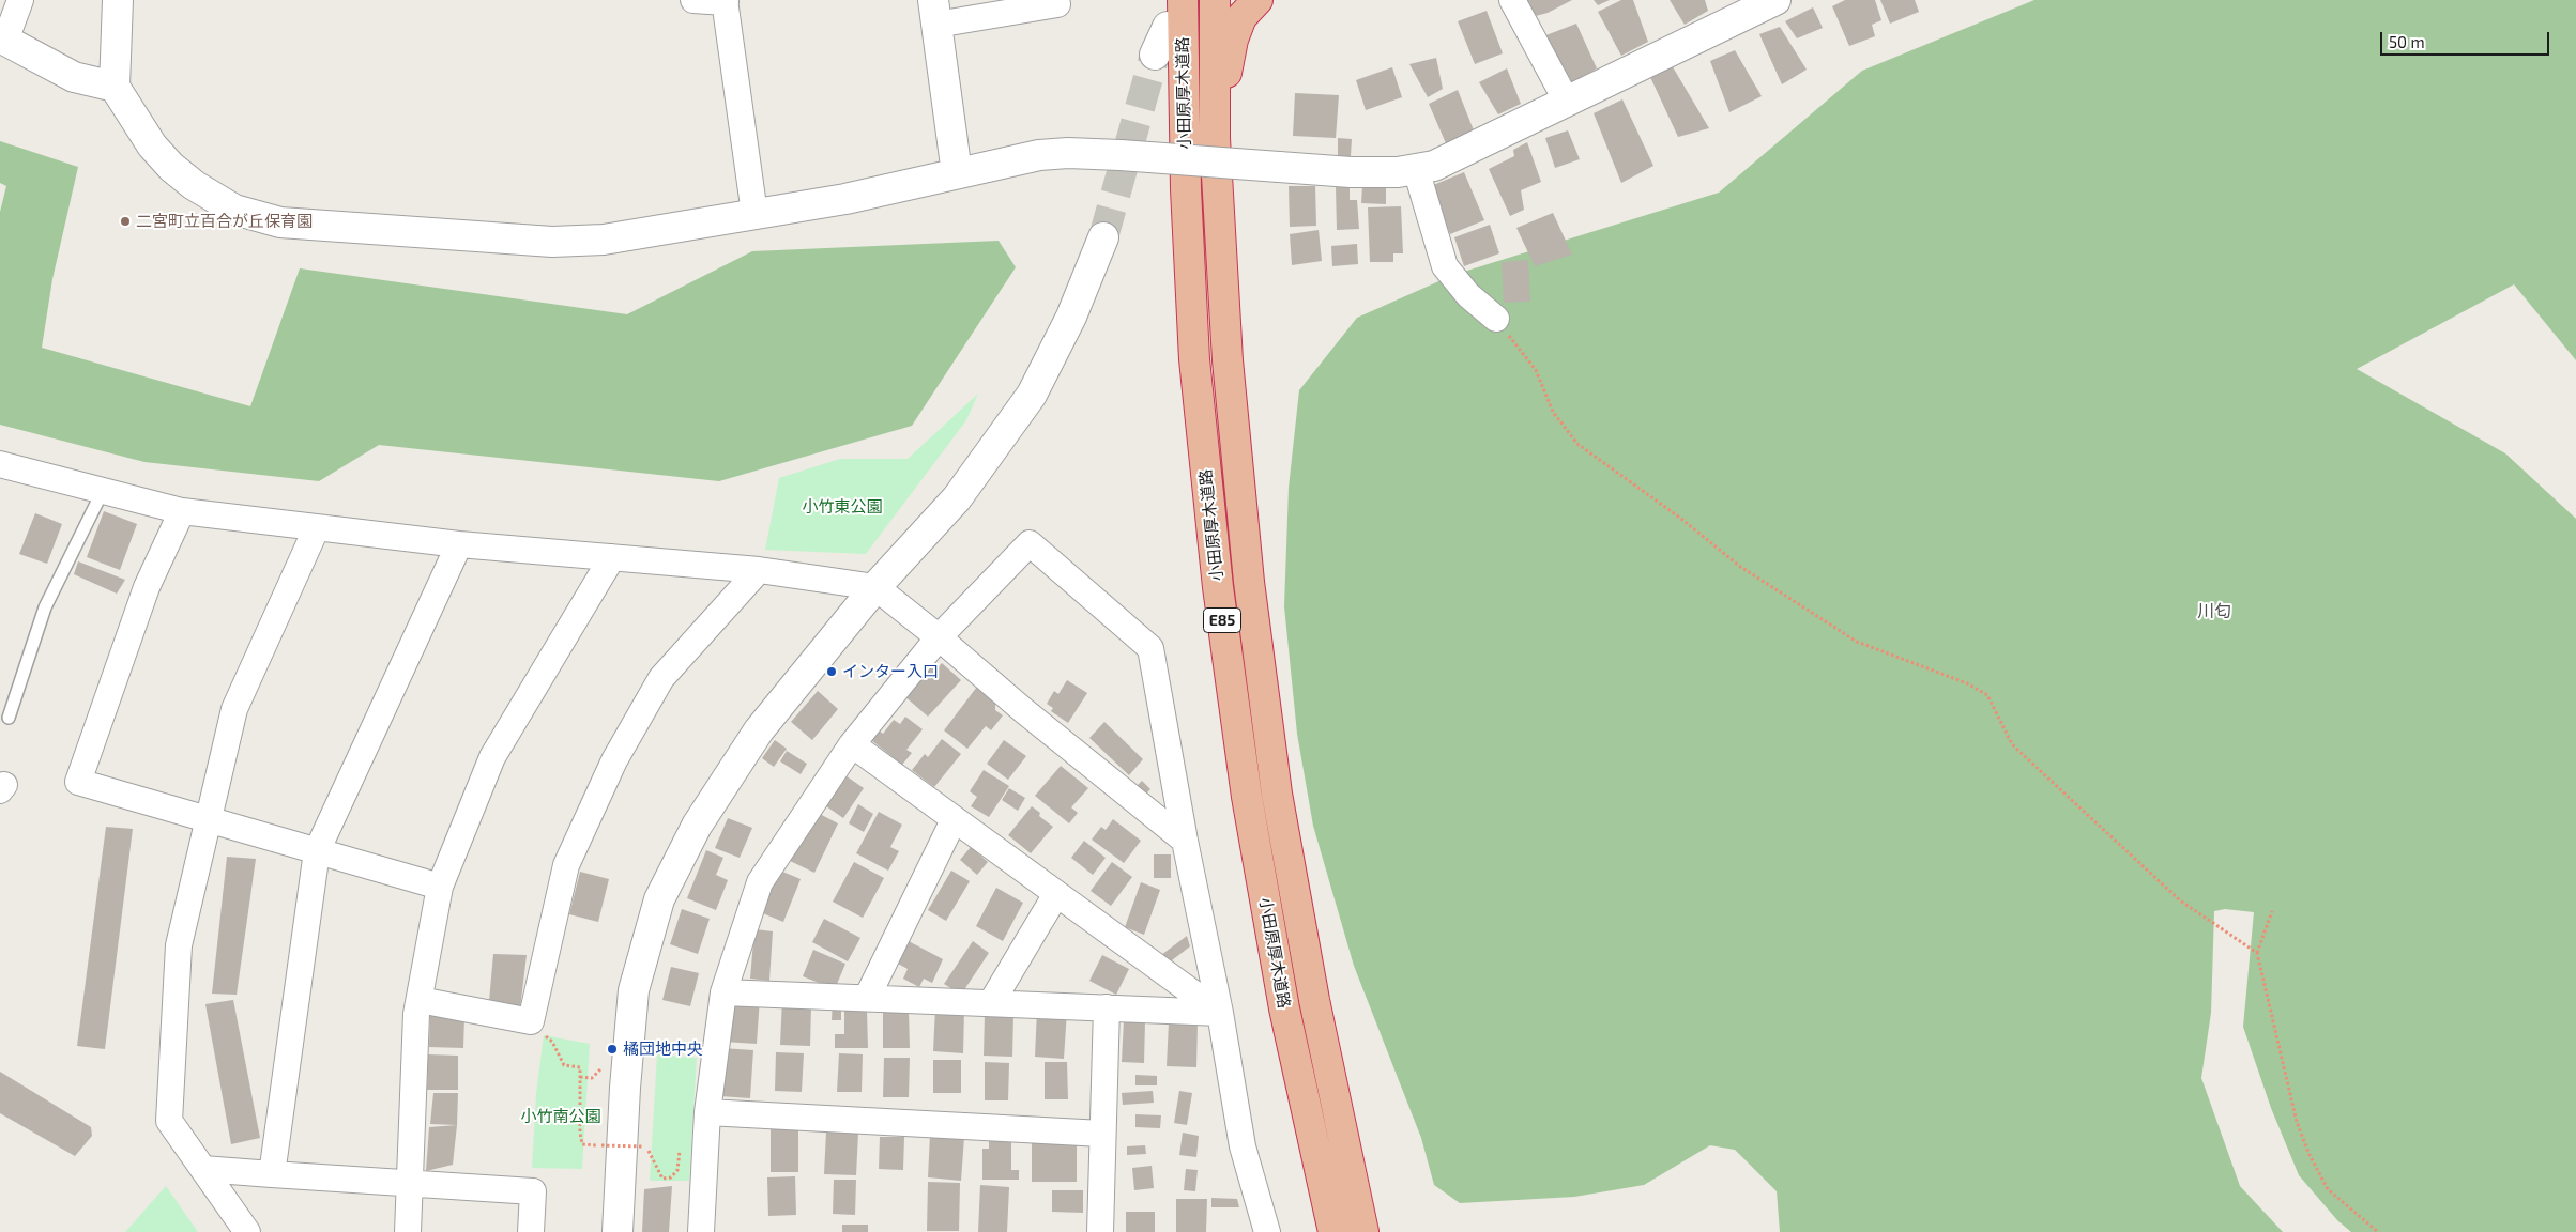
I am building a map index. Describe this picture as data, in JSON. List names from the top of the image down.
{
  "streets": {
    "highway": ["小田原厚木道路", "E85"]
  },
  "districts": ["川匂"],
  "parks": ["小竹東公園", "小竹南公園"],
  "places": ["二宮町立百合が丘保育園", "インター入口", "橘団地中央"],
  "scale_bar": "50 m"
}
